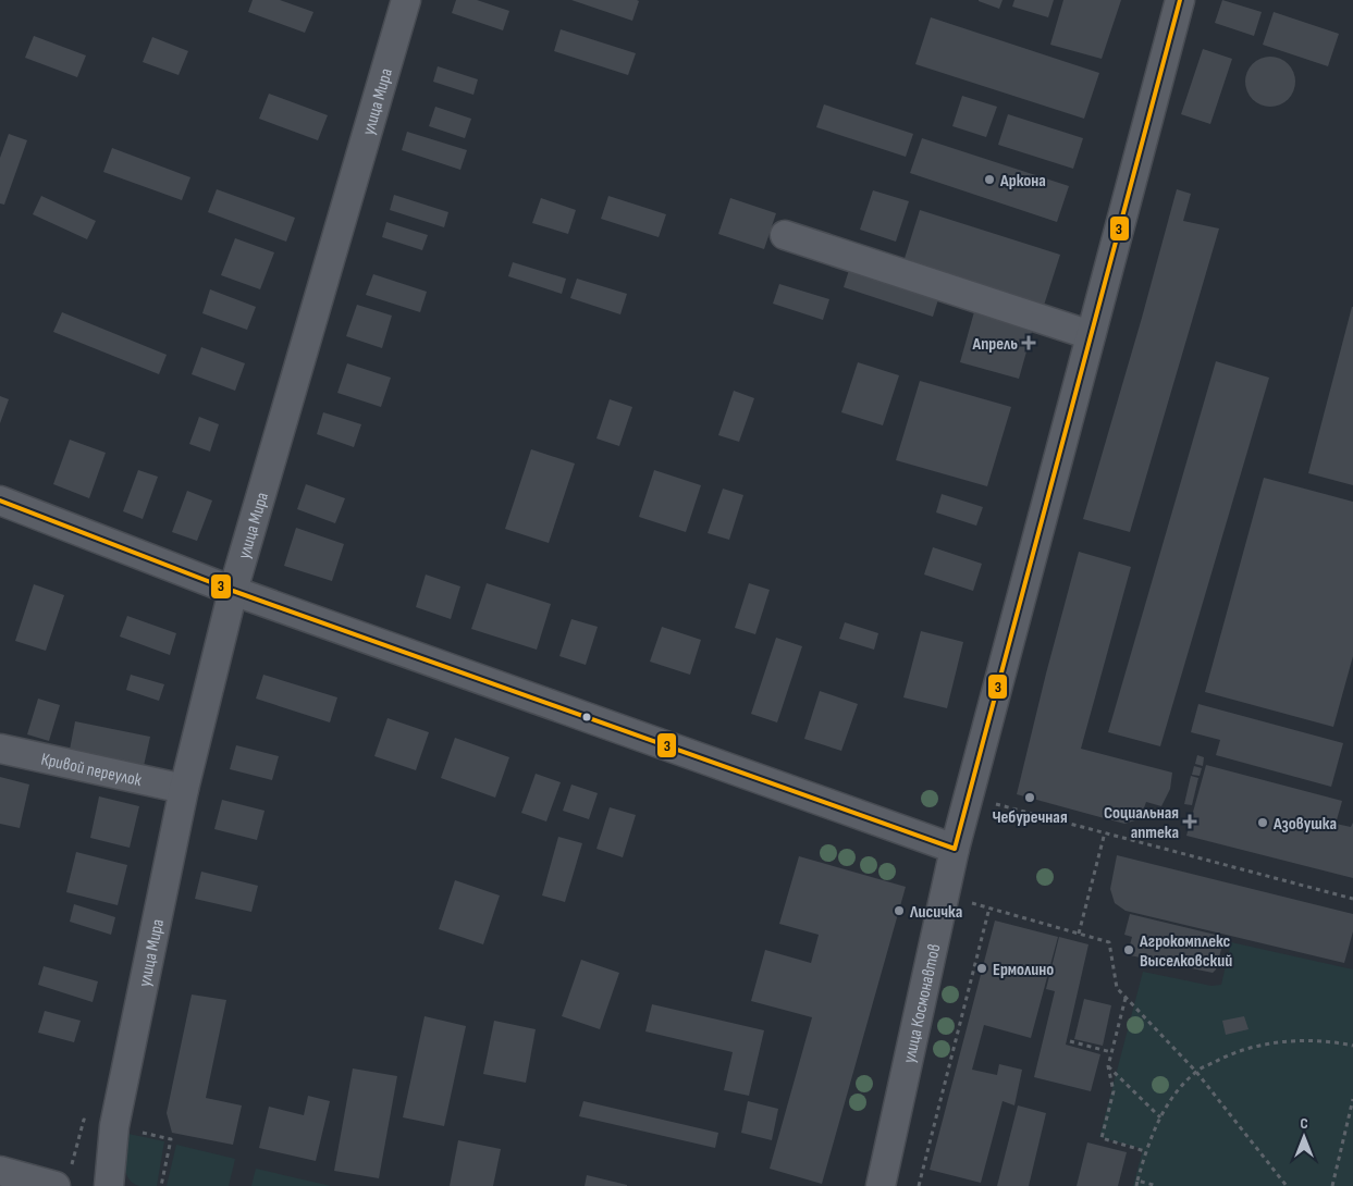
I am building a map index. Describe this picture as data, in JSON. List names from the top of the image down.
{
  "streets": {
    "street": ["улица Мира", "Кривой переулок", "улица Космонавтов"]
  },
  "crossings": [
    ["улица Мира", "Кривой переулок"]
  ],
  "places": {
    "other": [
      "Аркона",
      "Чебуречная",
      "Азовушка",
      "Лисичка",
      "Агрокомплекс Выселковский",
      "Ермолино"
    ],
    "health": ["Апрель", "Социальная аптека"]
  },
  "lines": ["transit line 3"],
  "north": "top"
}
